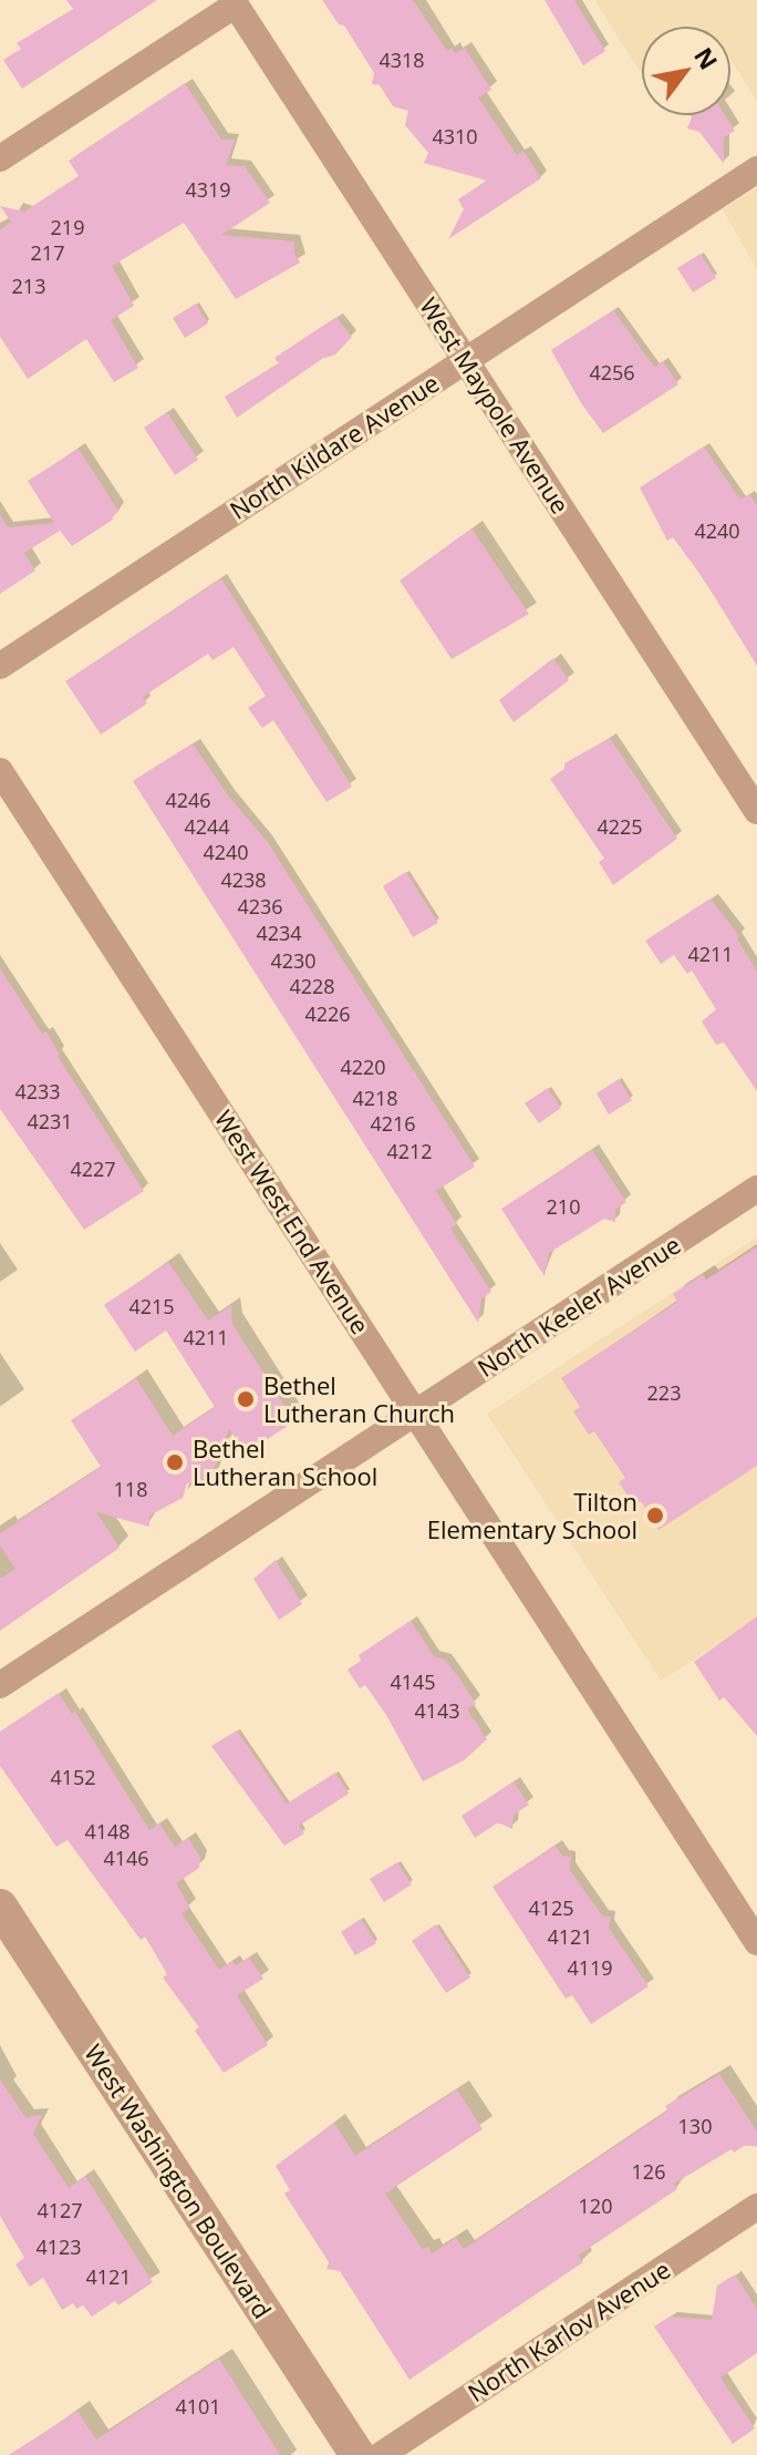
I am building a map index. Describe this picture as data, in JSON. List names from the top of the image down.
{
  "streets": {
    "street": [
      "West Maypole Avenue",
      "North Kildare Avenue",
      "West West End Avenue",
      "North Keeler Avenue",
      "West Washington Boulevard",
      "North Karlov Avenue"
    ]
  },
  "crossings": [
    ["West Maypole Avenue", "North Kildare Avenue"],
    ["West West End Avenue", "North Keeler Avenue"]
  ],
  "places": ["Bethel Lutheran Church", "Bethel Lutheran School", "Tilton Elementary School"],
  "house_numbers": [
    "4318",
    "4310",
    "4319",
    "219",
    "217",
    "213",
    "4256",
    "4240",
    "4246",
    "4244",
    "4225",
    "4240",
    "4238",
    "4236",
    "4234",
    "4211",
    "4230",
    "4228",
    "4226",
    "4220",
    "4233",
    "4218",
    "4231",
    "4216",
    "4212",
    "4227",
    "210",
    "4215",
    "4211",
    "223",
    "118",
    "4145",
    "4143",
    "4152",
    "4148",
    "4146",
    "4125",
    "4121",
    "4119",
    "130",
    "126",
    "120",
    "4127",
    "4123",
    "4121",
    "4101"
  ],
  "north": "top right"
}
